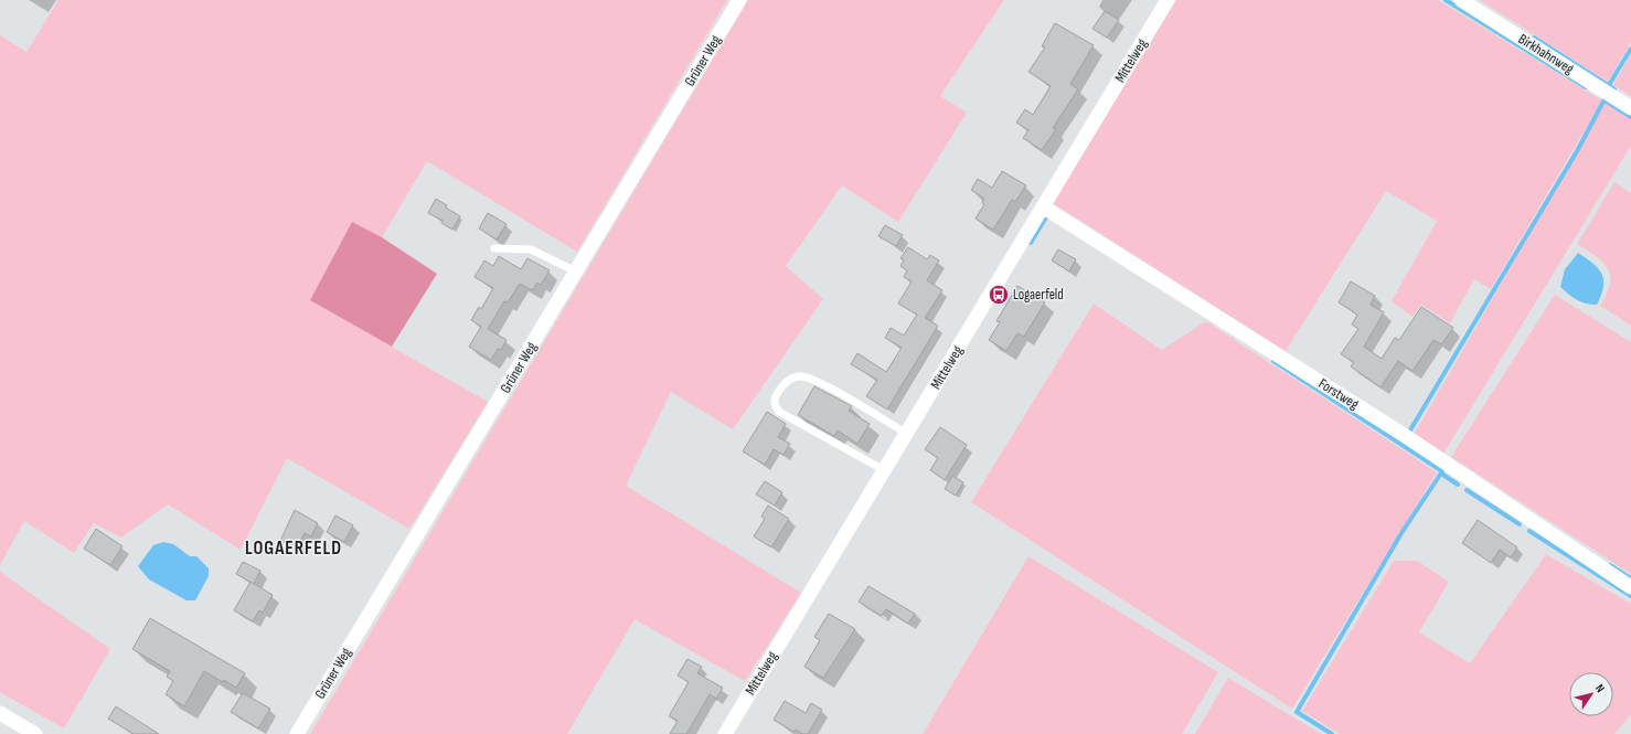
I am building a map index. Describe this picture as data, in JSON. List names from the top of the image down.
{
  "streets": {
    "street": [
      "Birkhahnweg",
      "Grüner Weg",
      "Mittelweg",
      "Forstweg"
    ]
  },
  "crossings": [
    ["Mittelweg", "Forstweg"]
  ],
  "districts": ["LOGAERFELD"],
  "places": {
    "bus stop": ["Logaerfeld"]
  },
  "north": "top right"
}
